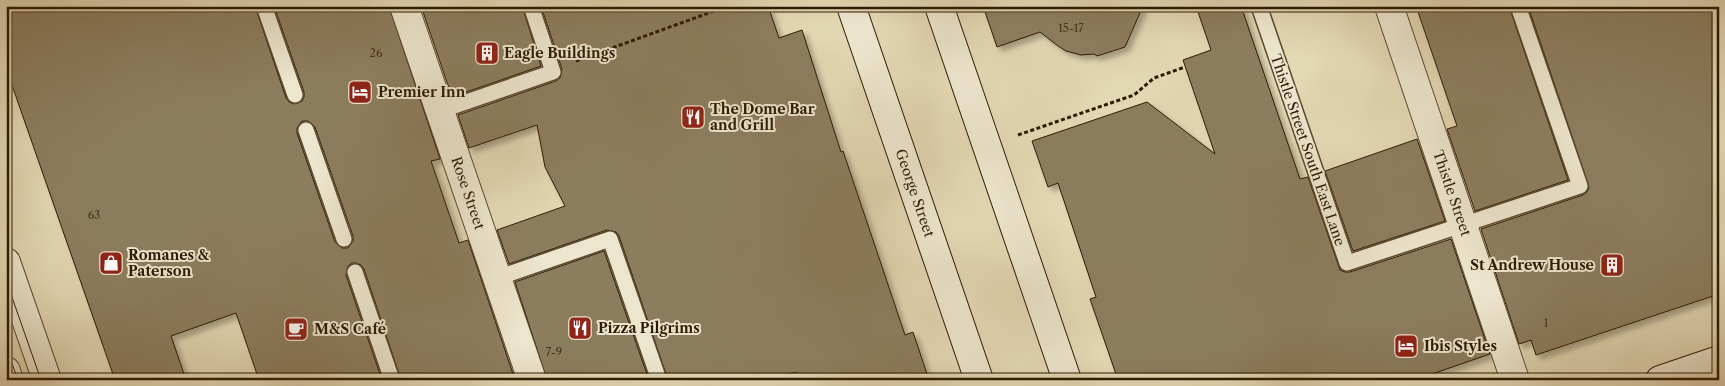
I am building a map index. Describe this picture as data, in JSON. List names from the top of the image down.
{
  "streets": {
    "street": ["Rose Street", "George Street", "Thistle Street"],
    "lane": ["Thistle Street South East Lane"]
  },
  "crossings": [
    ["Thistle Street South East Lane", "Thistle Street"]
  ],
  "places": {
    "building": ["Eagle Buildings", "St Andrew House"],
    "hotel": ["Premier Inn", "Ibis Styles"],
    "restaurant": ["The Dome Bar and Grill", "Pizza Pilgrims"],
    "shop": ["Romanes & Paterson"],
    "cafe": ["M&S Café"]
  },
  "house_numbers": [
    "15-17",
    "26",
    "63",
    "1",
    "7-9"
  ]
}
